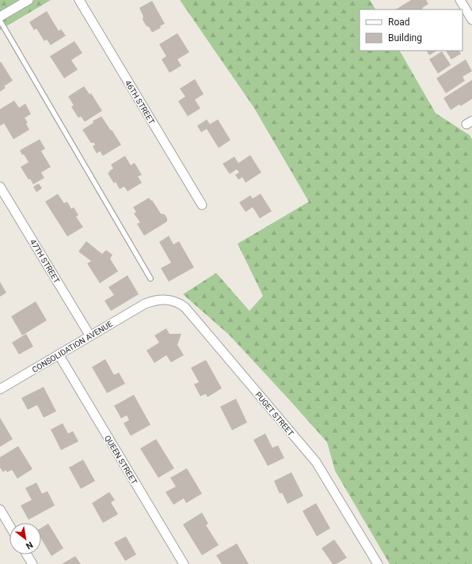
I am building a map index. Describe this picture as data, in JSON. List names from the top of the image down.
{
  "streets": {
    "street": [
      "46TH STREET",
      "47TH STREET",
      "CONSOLIDATION AVENUE",
      "PUGET STREET",
      "QUEEN STREET"
    ]
  },
  "crossings": [
    ["47TH STREET", "CONSOLIDATION AVENUE"],
    ["CONSOLIDATION AVENUE", "PUGET STREET"],
    ["CONSOLIDATION AVENUE", "QUEEN STREET"]
  ],
  "legend": ["Road", "Building"],
  "north": "bottom right"
}
